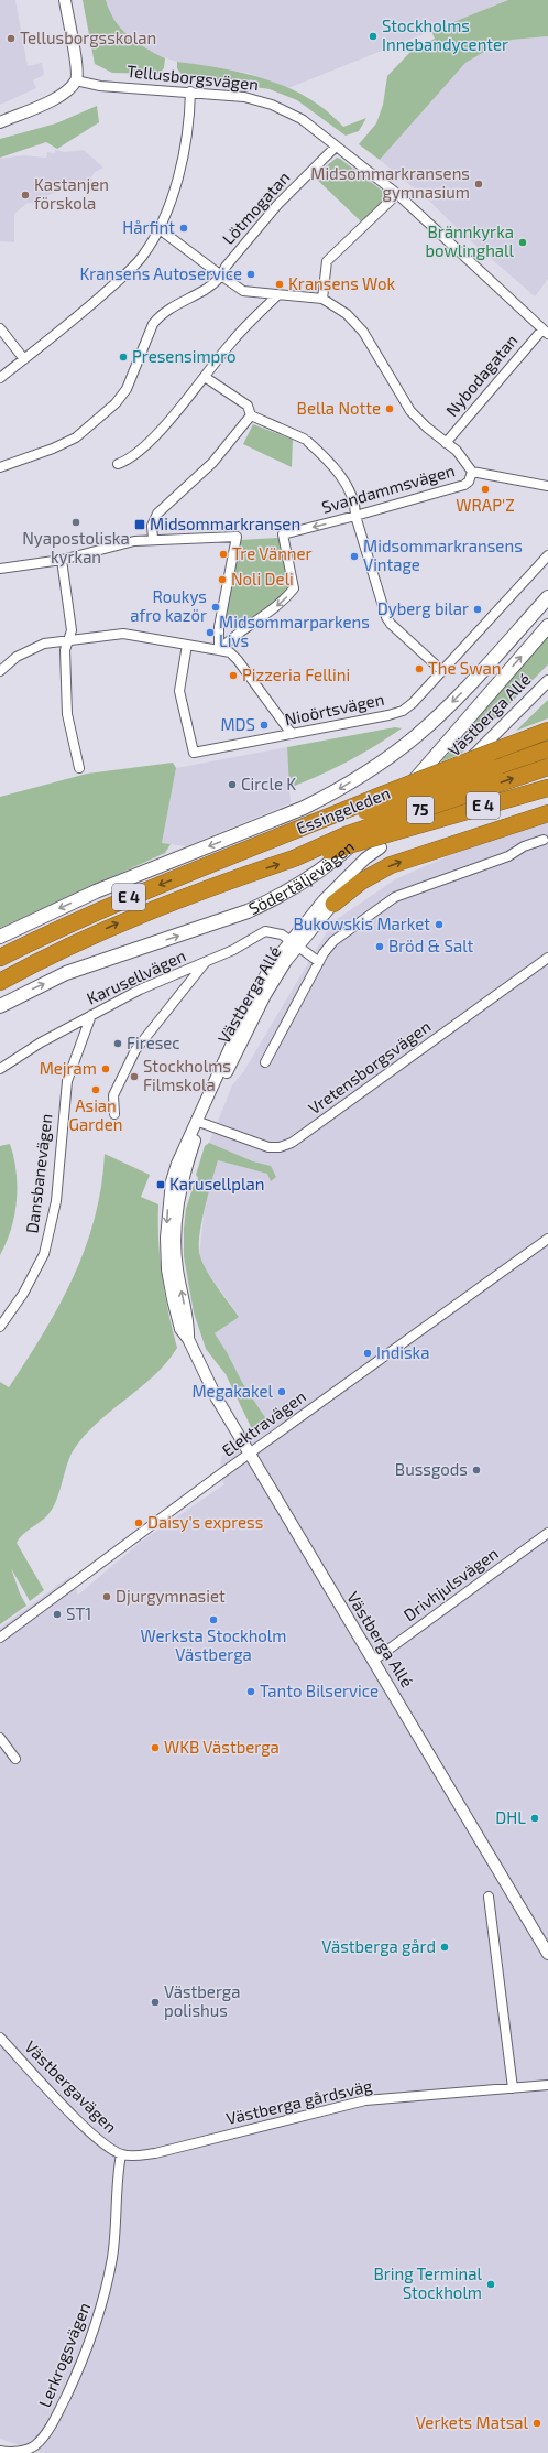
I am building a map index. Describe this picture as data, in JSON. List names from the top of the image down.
{
  "streets": {
    "highway": [
      "E 4",
      "75",
      "Essingeleden",
      "Södertäljevägen"
    ],
    "street": [
      "Tellusborgsvägen",
      "Lötmogatan",
      "Nybodagatan",
      "Svandammsvägen",
      "Nioörtsvägen",
      "Västberga Allé",
      "Karusellvägen",
      "Vretensborgsvägen",
      "Dansbanevägen",
      "Elektravägen",
      "Drivhjulsvägen",
      "Västbergavägen",
      "Västberga gårdsväg",
      "Lerkrogsvägen"
    ]
  },
  "crossings": [
    ["Tellusborgsvägen", "Lötmogatan"],
    ["Tellusborgsvägen", "Nybodagatan"],
    ["Västberga Allé", "Karusellvägen"],
    ["Västberga Allé", "Vretensborgsvägen"],
    ["Västberga Allé", "Elektravägen"],
    ["Västberga Allé", "Drivhjulsvägen"],
    ["E 4", "75"],
    ["E 4", "Essingeleden"],
    ["75", "Essingeleden"],
    ["75", "Södertäljevägen"],
    ["Essingeleden", "Södertäljevägen"],
    ["Karusellvägen", "Dansbanevägen"],
    ["Västbergavägen", "Västberga gårdsväg"],
    ["Västbergavägen", "Lerkrogsvägen"],
    ["Västberga gårdsväg", "Lerkrogsvägen"]
  ],
  "one_way": ["Svandammsvägen"],
  "places": {
    "other": [
      "Stockholms Innebandycenter",
      "Tellusborgsskolan",
      "Midsommarkransens gymnasium",
      "Kastanjen förskola",
      "Hårfint",
      "Brännkyrka bowlinghall",
      "Kransens Autoservice",
      "Kransens Wok",
      "Presensimpro",
      "Bella Notte",
      "WRAP'Z",
      "Nyapostoliska kyrkan",
      "Tre Vänner",
      "Midsommarkransens Vintage",
      "Noli Deli",
      "Roukys afro kazör",
      "Dyberg bilar",
      "Midsommarparkens Livs",
      "The Swan",
      "Pizzeria Fellini",
      "MDS",
      "Circle K",
      "Bukowskis Market",
      "Bröd & Salt",
      "Firesec",
      "Mejram",
      "Stockholms Filmskola",
      "Asian Garden",
      "Indiska",
      "Megakakel",
      "Bussgods",
      "Daisy's express",
      "Djurgymnasiet",
      "ST1",
      "Werksta Stockholm Västberga",
      "Tanto Bilservice",
      "WKB Västberga",
      "DHL",
      "Västberga gård",
      "Västberga polishus",
      "Bring Terminal Stockholm",
      "Verkets Matsal"
    ],
    "transit": ["Midsommarkransen", "Karusellplan"]
  }
}
